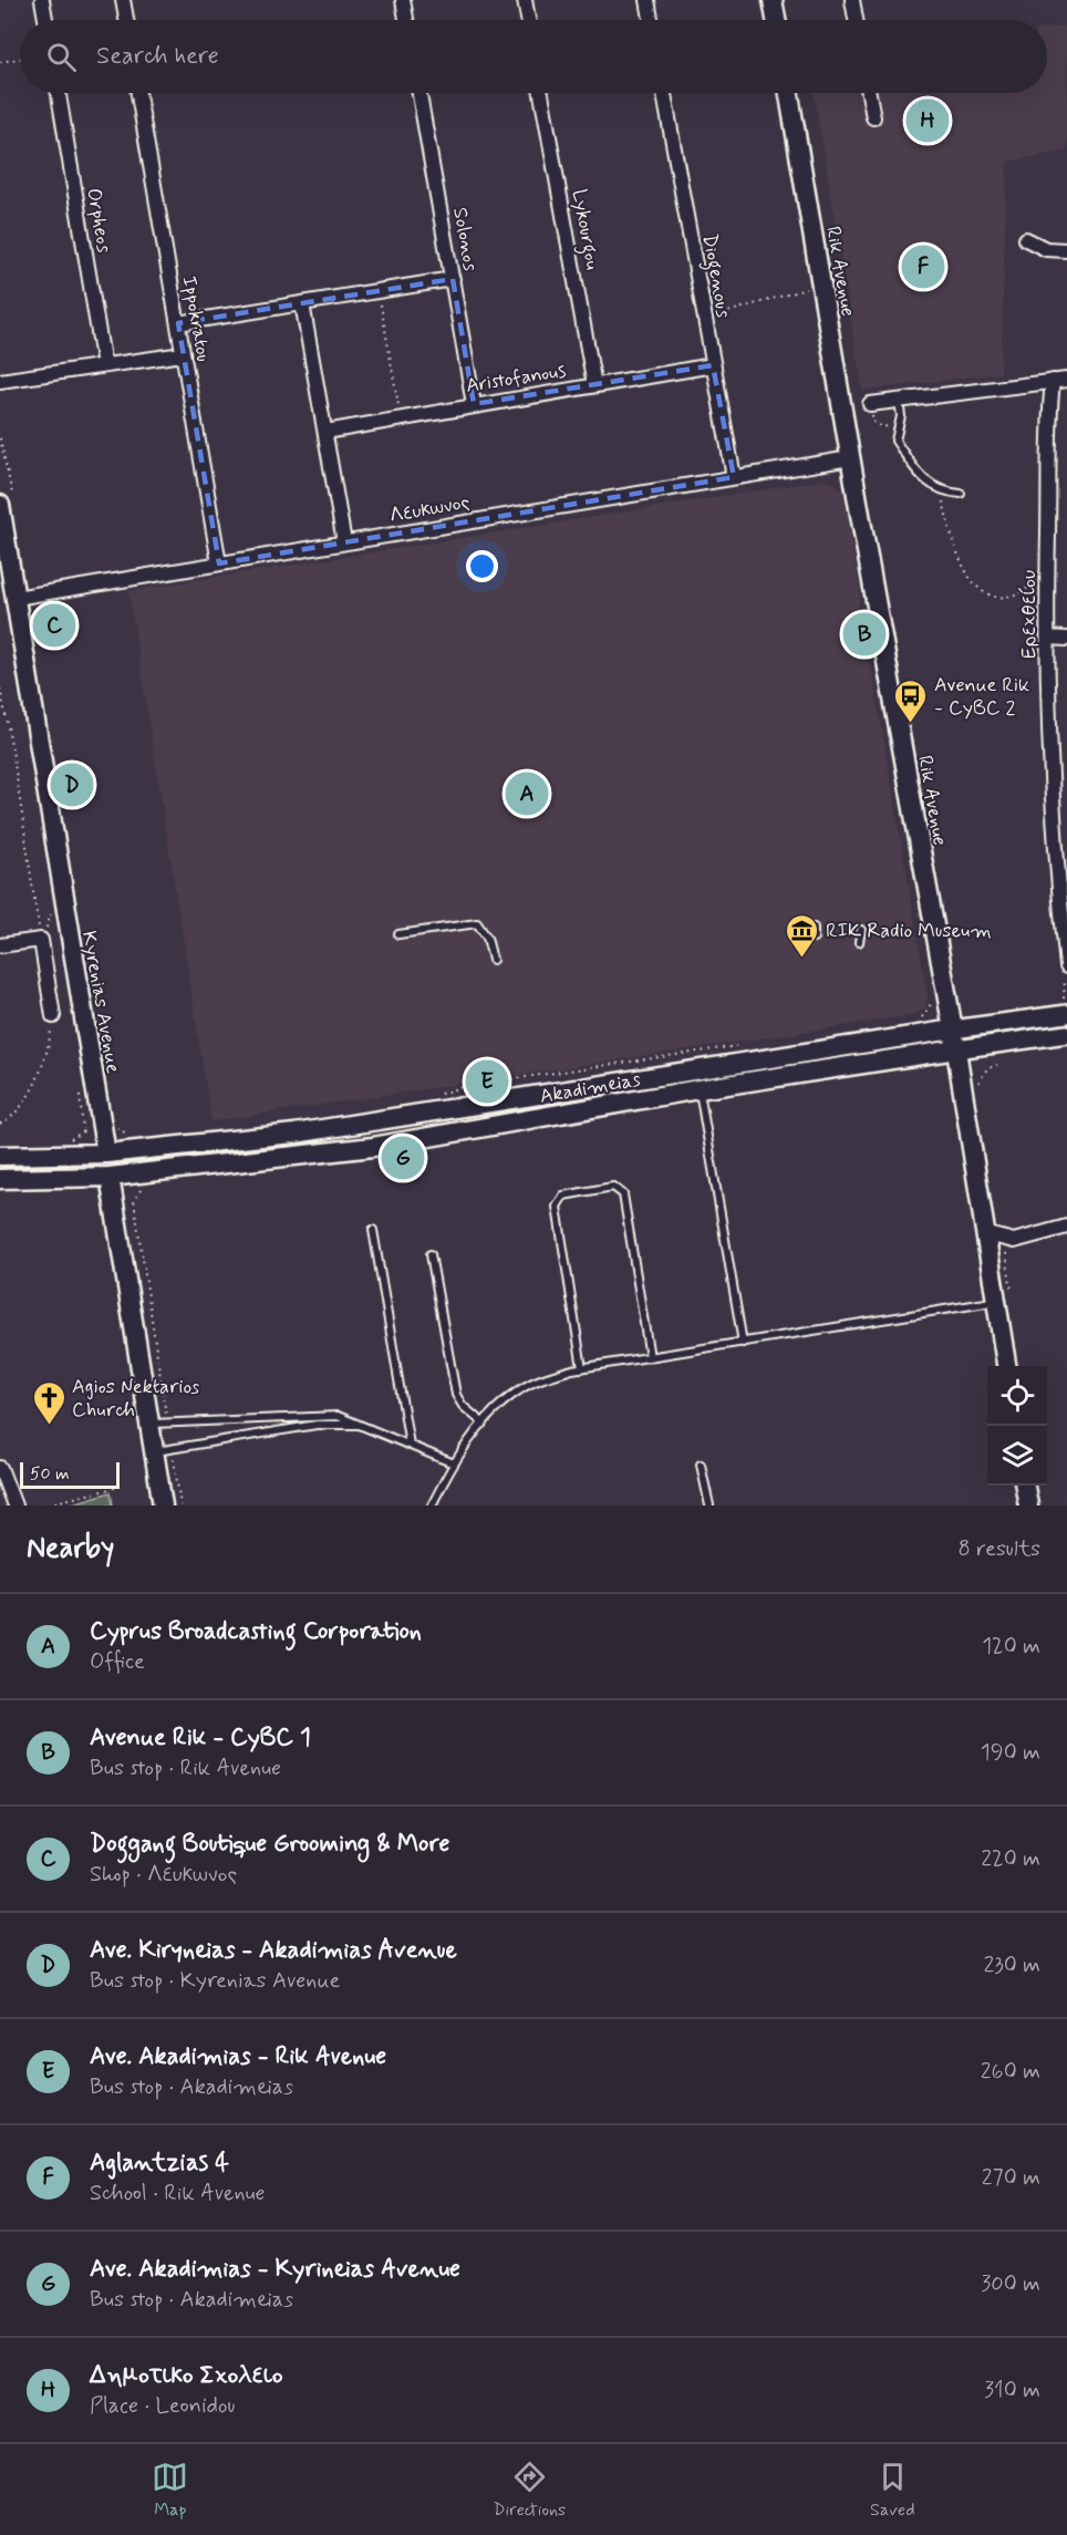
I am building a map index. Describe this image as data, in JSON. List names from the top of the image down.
{
  "streets": {
    "main road": ["Rik Avenue", "Kyrenias Avenue", "Akadimeias"],
    "street": [
      "Orpheos",
      "Lykourgou",
      "Solonos",
      "Diogenous",
      "Ippokratou",
      "Aristofanous",
      "Λευκωνος",
      "Ερεχθείου"
    ]
  },
  "crossings": [
    ["Lykourgou", "Aristofanous"],
    ["Solonos", "Aristofanous"],
    ["Rik Avenue", "Λευκωνος"],
    ["Rik Avenue", "Akadimeias"],
    ["Diogenous", "Aristofanous"],
    ["Diogenous", "Λευκωνος"],
    ["Ippokratou", "Λευκωνος"],
    ["Λευκωνος", "Kyrenias Avenue"],
    ["Kyrenias Avenue", "Akadimeias"]
  ],
  "places": {
    "bus stop": ["Avenue Rik - CyBC 2"],
    "museum": ["RIK Radio Museum"],
    "church": ["Agios Nektarios Church"]
  },
  "scale_bar": "50 m",
  "page": {
    "search": "Search here",
    "pins": [
      "H",
      "F",
      "C",
      "B",
      "D",
      "A",
      "E",
      "G"
    ],
    "scale": "50 m",
    "heading": ["Nearby", "8 results"],
    "list": [
      {
        "mark": "A",
        "name": "Cyprus Broadcasting Corporation",
        "note": "Office",
        "value": "120 m"
      },
      {
        "mark": "B",
        "name": "Avenue Rik - CyBC 1",
        "note": "Bus stop · Rik Avenue",
        "value": "190 m"
      },
      {
        "mark": "C",
        "name": "Doggang Boutique Grooming & More",
        "note": "Shop · Λευκωνος",
        "value": "220 m"
      },
      {
        "mark": "D",
        "name": "Ave. Kiryneias - Akadimias Avenue",
        "note": "Bus stop · Kyrenias Avenue",
        "value": "230 m"
      },
      {
        "mark": "E",
        "name": "Ave. Akadimias - Rik Avenue",
        "note": "Bus stop · Akadimeias",
        "value": "260 m"
      },
      {
        "mark": "F",
        "name": "Aglantzias 4",
        "note": "School · Rik Avenue",
        "value": "270 m"
      },
      {
        "mark": "G",
        "name": "Ave. Akadimias - Kyrineias Avenue",
        "note": "Bus stop · Akadimeias",
        "value": "300 m"
      },
      {
        "mark": "H",
        "name": "Δημοτικο Σχολειο",
        "note": "Place · Leonidou",
        "value": "310 m"
      }
    ],
    "nav": ["Map", "Directions", "Saved"]
  }
}
